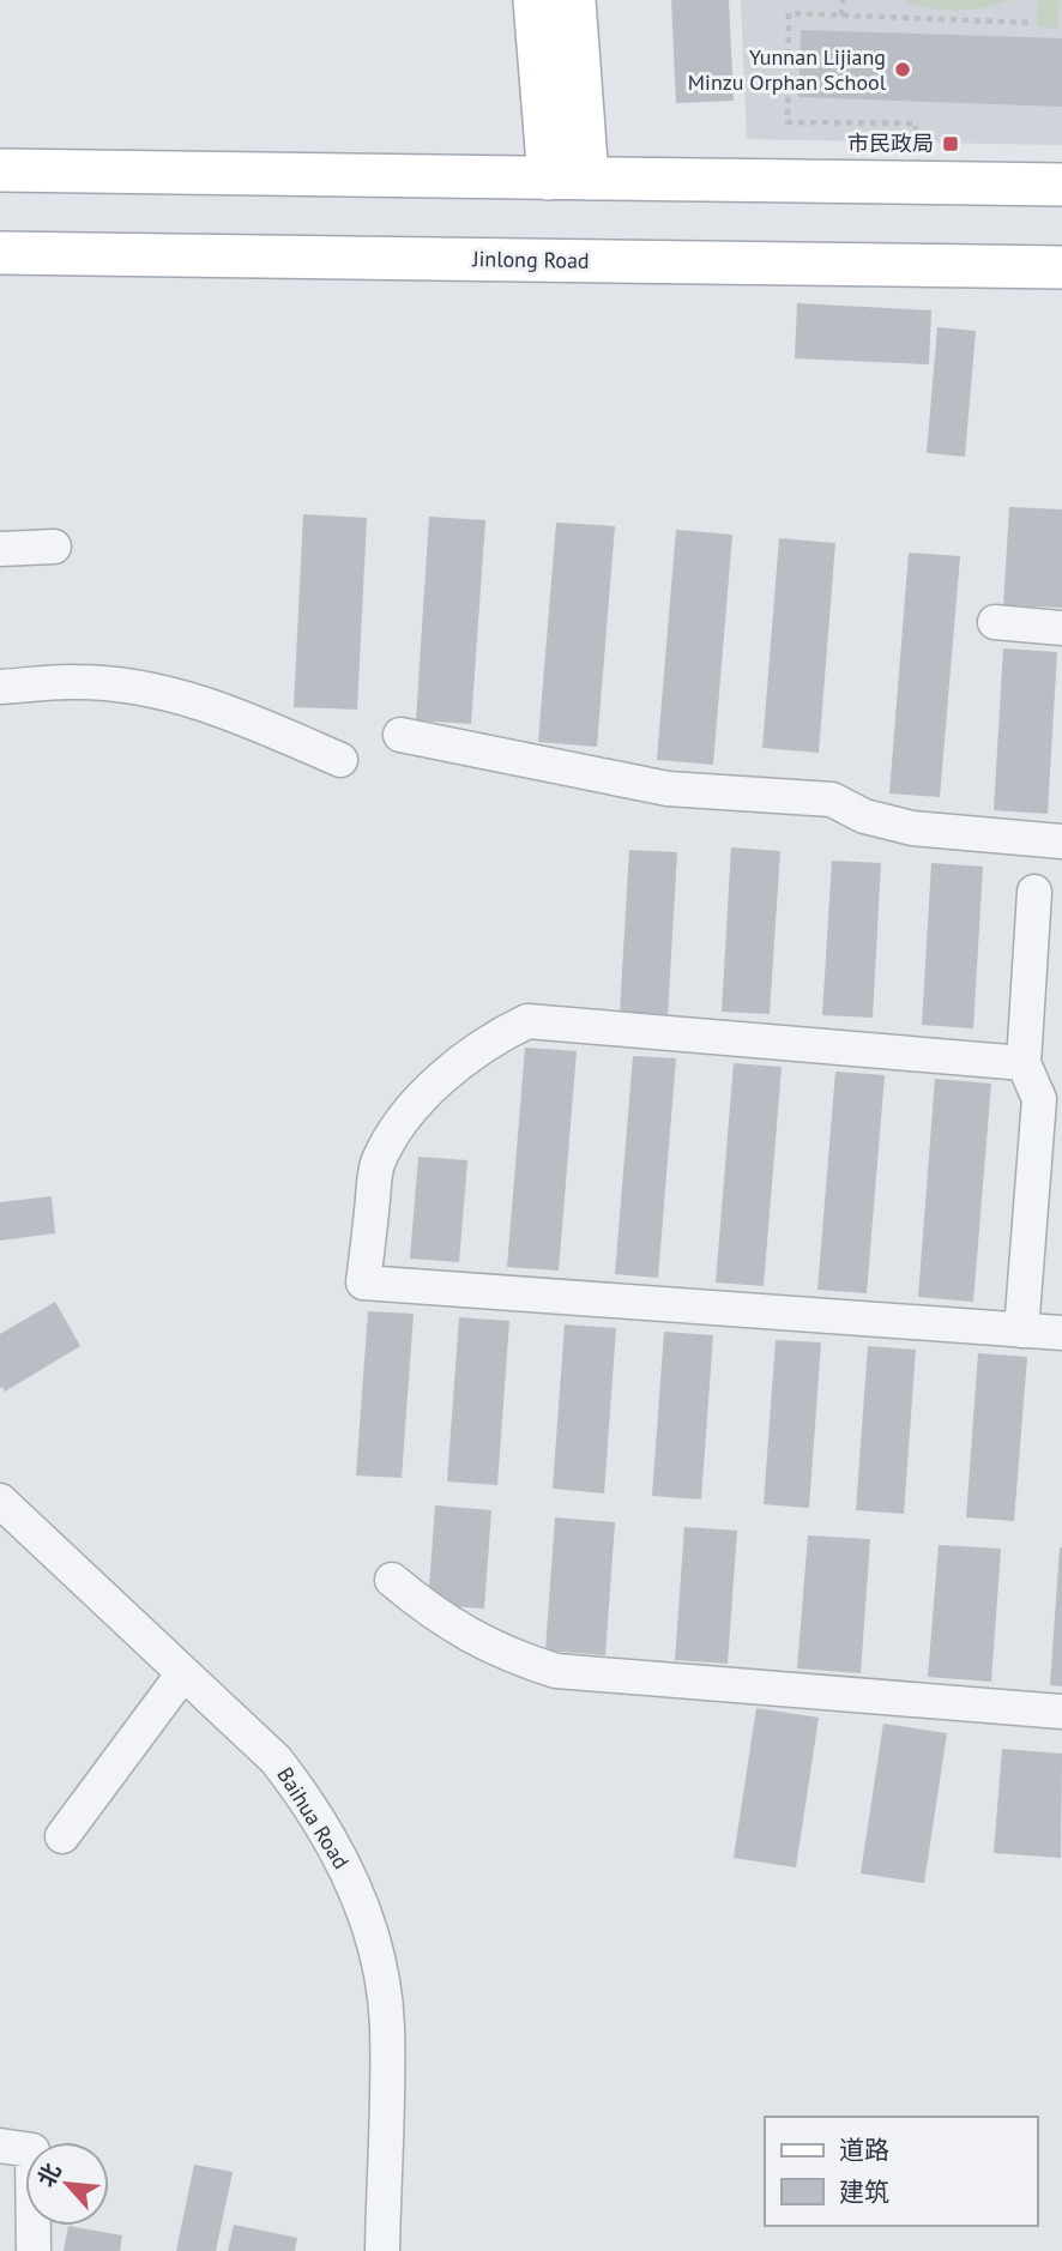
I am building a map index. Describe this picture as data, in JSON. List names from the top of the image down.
{
  "streets": {
    "main road": ["Jinlong Road"],
    "street": ["Baihua Road"]
  },
  "places": {
    "other": ["Yunnan Lijiang Minzu Orphan School"],
    "transit": ["市民政局"]
  },
  "legend": ["道路", "建筑"],
  "north": "top left"
}
